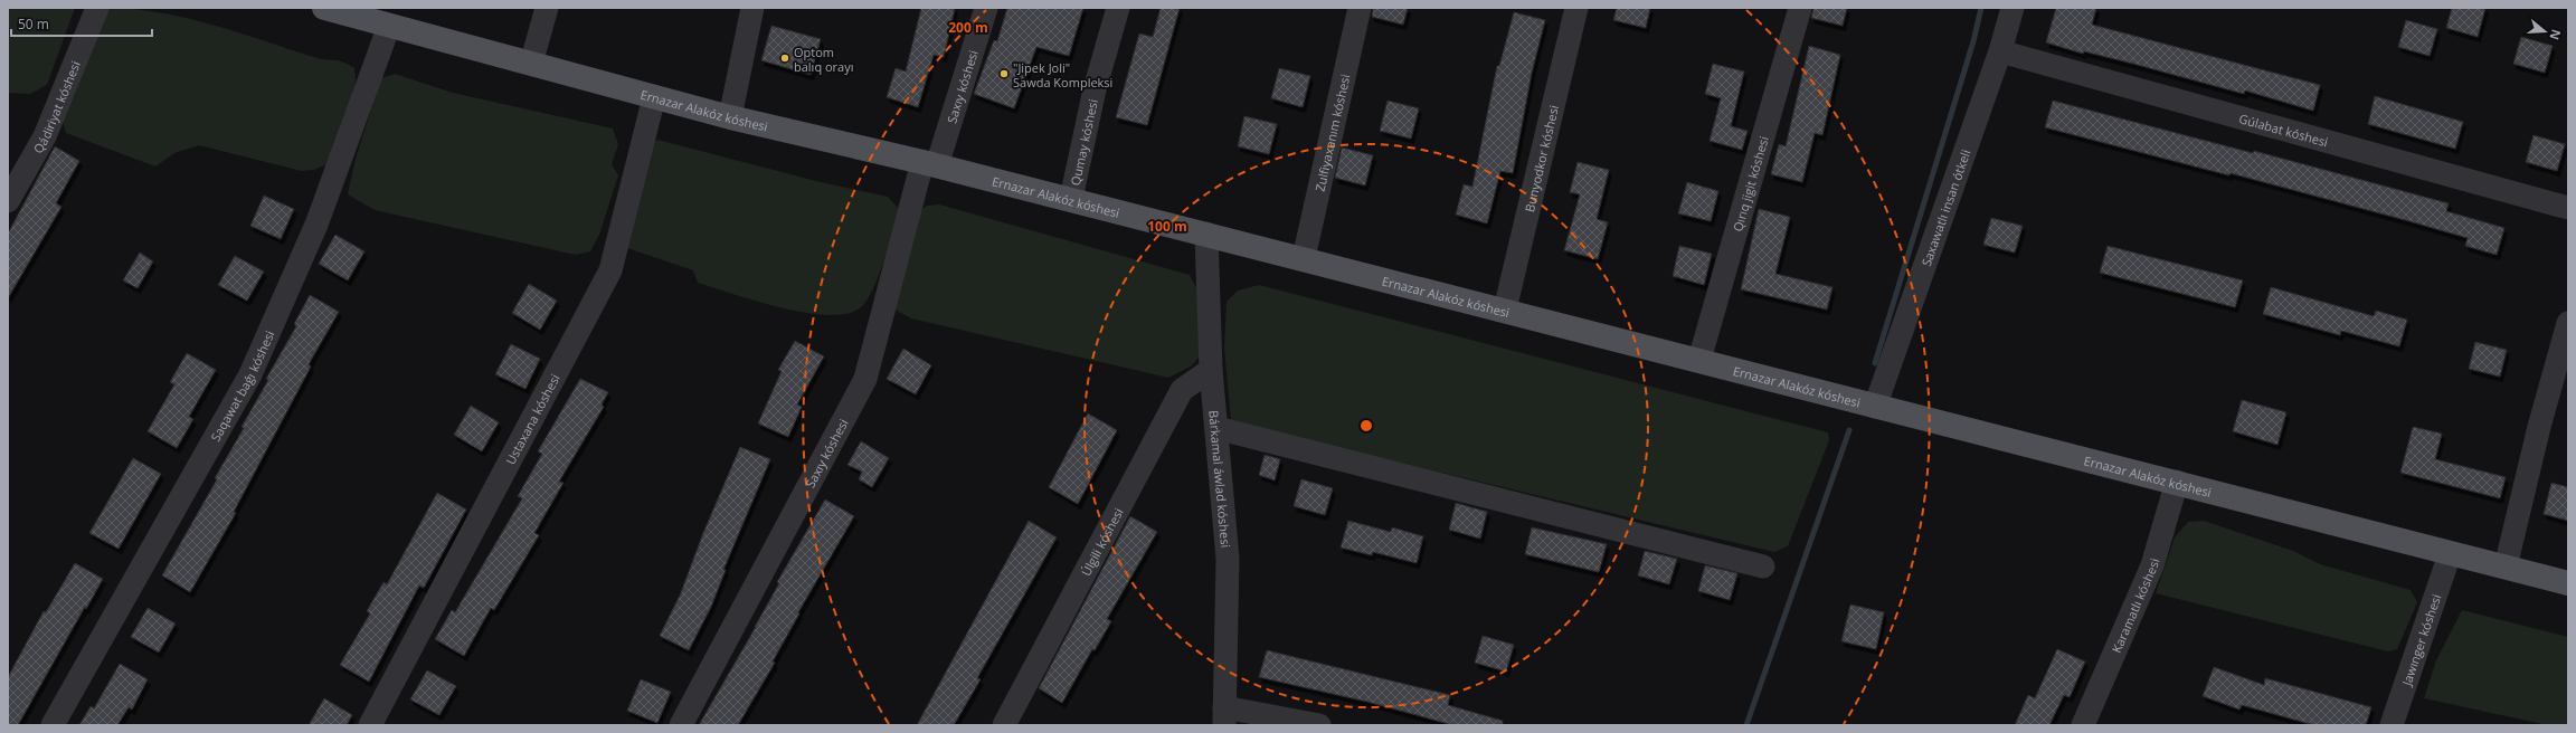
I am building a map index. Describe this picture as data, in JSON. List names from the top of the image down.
{
  "streets": {
    "main road": ["Ernazar Alakóz kóshesi"],
    "street": [
      "Saxıy kóshesi",
      "Qádiriyat kóshesi",
      "Gúlabat kóshesi",
      "Zulfiyaxanım kóshesi",
      "Qumay kóshesi",
      "Bunyodkor kóshesi",
      "Qırıq jigit kóshesi",
      "Saxawatlı insan ótkeli",
      "Saqawat baǵı kóshesi",
      "Ustaxana kóshesi",
      "Bárkamal áwlad kóshesi",
      "Úlgili kóshesi",
      "Karamatlı kóshesi",
      "Jawınger kóshesi"
    ]
  },
  "crossings": [
    ["Saxıy kóshesi", "Ernazar Alakóz kóshesi"],
    ["Ernazar Alakóz kóshesi", "Zulfiyaxanım kóshesi"],
    ["Ernazar Alakóz kóshesi", "Qumay kóshesi"],
    ["Ernazar Alakóz kóshesi", "Bunyodkor kóshesi"],
    ["Ernazar Alakóz kóshesi", "Qırıq jigit kóshesi"],
    ["Ernazar Alakóz kóshesi", "Saxawatlı insan ótkeli"],
    ["Ernazar Alakóz kóshesi", "Saqawat baǵı kóshesi"],
    ["Ernazar Alakóz kóshesi", "Ustaxana kóshesi"],
    ["Ernazar Alakóz kóshesi", "Bárkamal áwlad kóshesi"],
    ["Ernazar Alakóz kóshesi", "Karamatlı kóshesi"],
    ["Ernazar Alakóz kóshesi", "Jawınger kóshesi"],
    ["Gúlabat kóshesi", "Saxawatlı insan ótkeli"],
    ["Bárkamal áwlad kóshesi", "Úlgili kóshesi"]
  ],
  "places": ["Optom balıq orayı", "\"Jipek Joli\" Sawda Kompleksi"],
  "scale_bar": "50 m",
  "north": "right",
  "rings": ["200 m", "100 m"]
}
